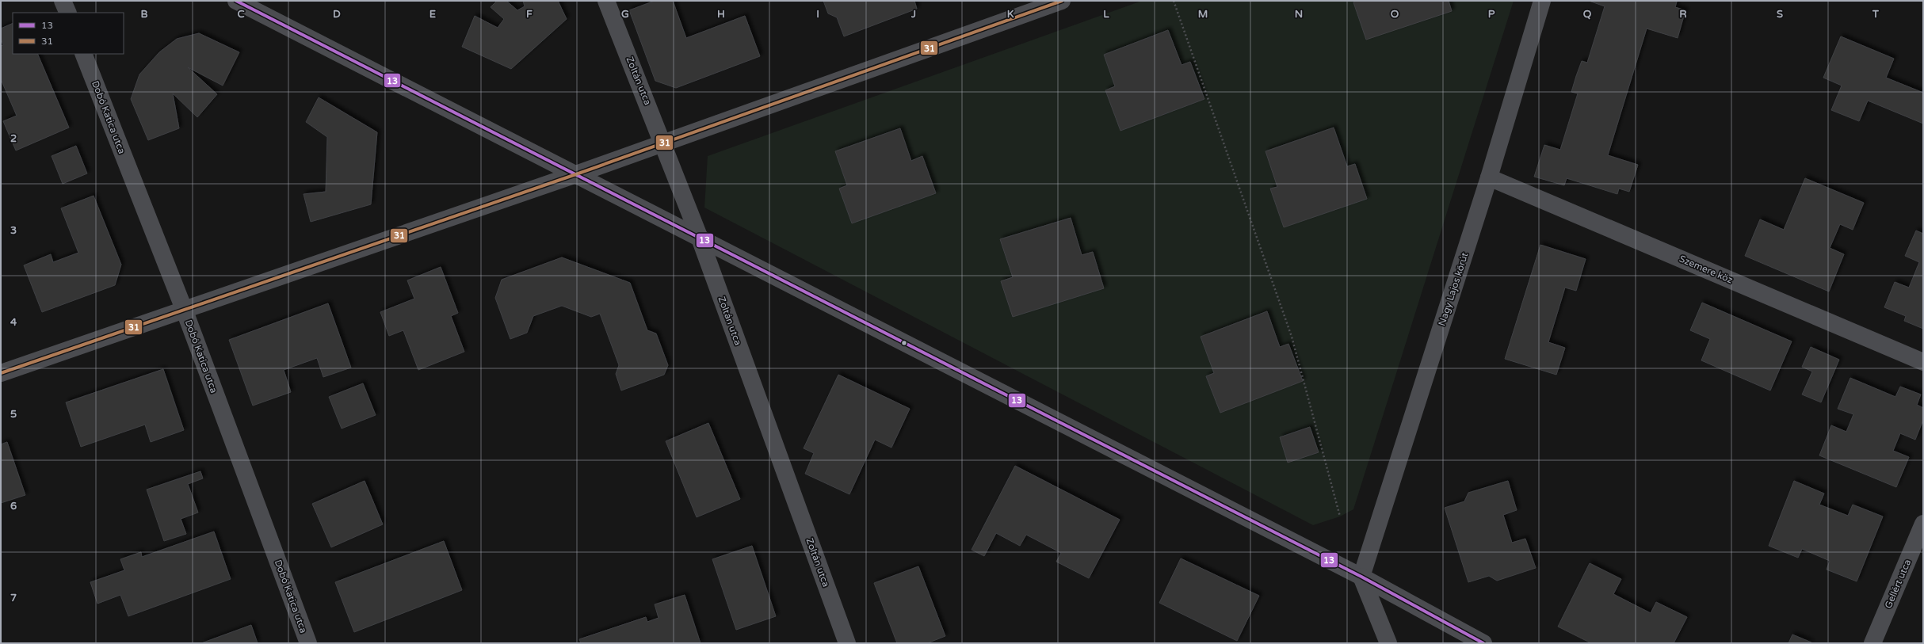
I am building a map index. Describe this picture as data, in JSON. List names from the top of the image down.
{
  "streets": {
    "street": [
      "Zoltán utca",
      "Dobó Katica utca",
      "Szemere köz",
      "Nagy Lajos körút",
      "Gellért utca"
    ]
  },
  "crossings": [
    ["Szemere köz", "Nagy Lajos körút"]
  ],
  "lines": ["transit line 13", "transit line 31"],
  "legend": ["13", "31"],
  "grid": {
    "columns": [
      "B",
      "C",
      "D",
      "E",
      "F",
      "G",
      "H",
      "I",
      "J",
      "K",
      "L",
      "M",
      "N",
      "O",
      "P",
      "Q",
      "R",
      "S",
      "T"
    ],
    "rows": [
      "2",
      "3",
      "4",
      "5",
      "6",
      "7"
    ]
  }
}
